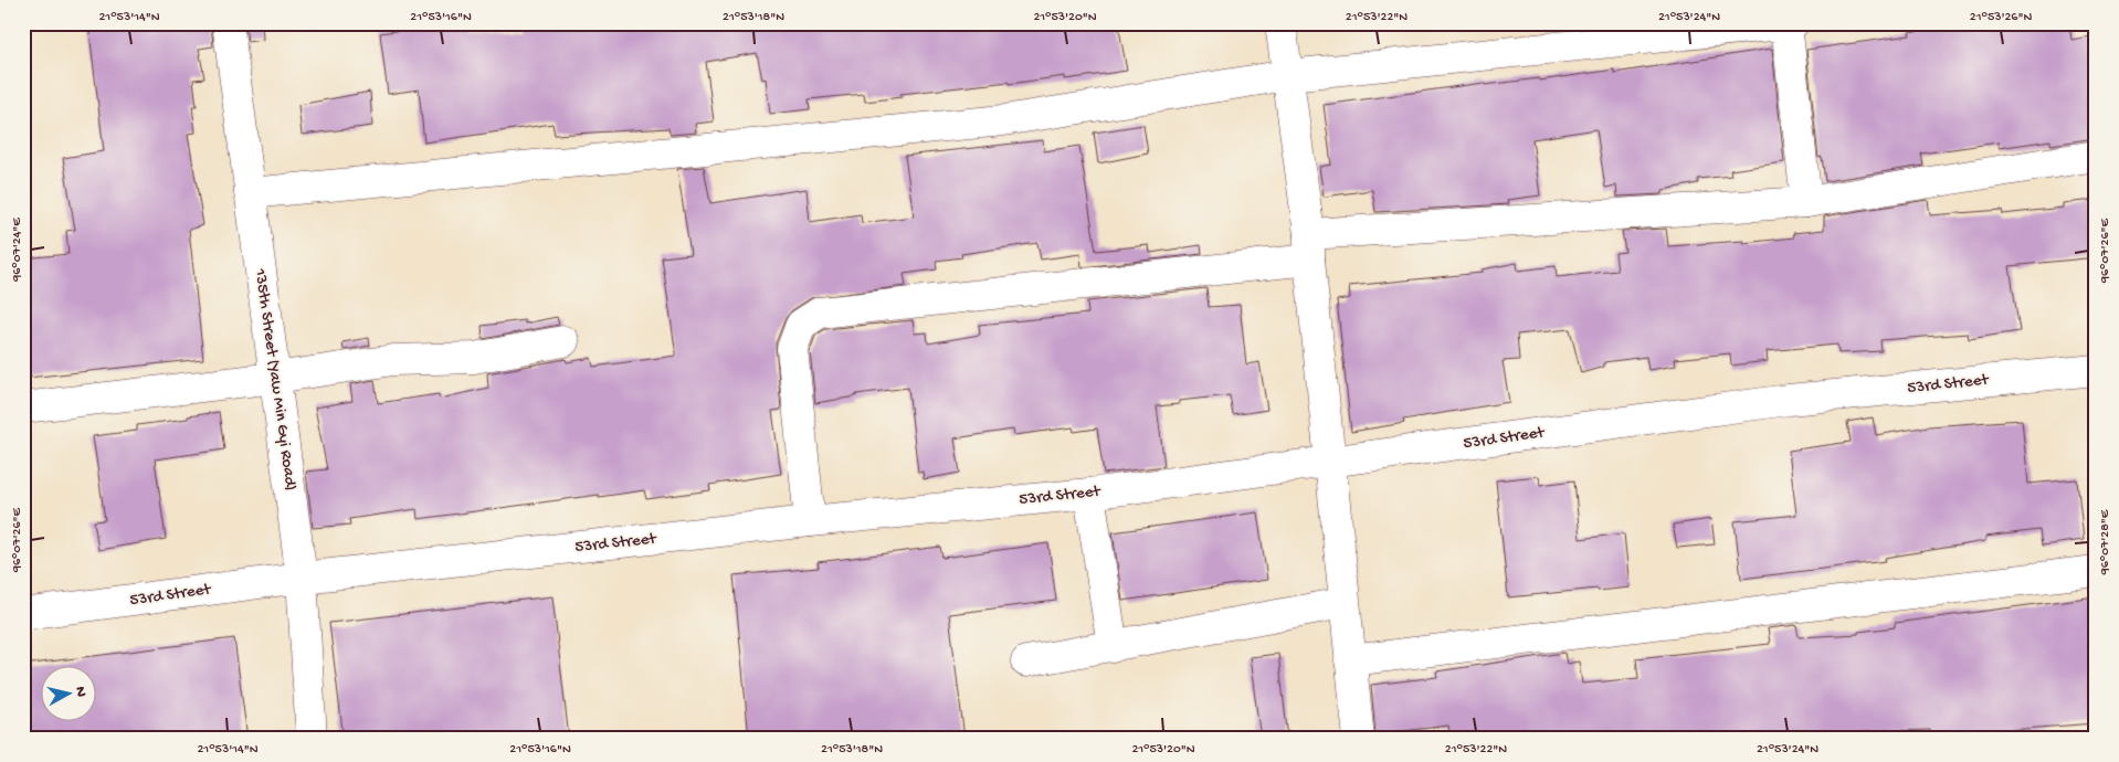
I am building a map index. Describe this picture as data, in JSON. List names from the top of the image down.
{
  "streets": {
    "street": ["135th Street (Yaw Min Gyi Road)", "53rd Street"]
  },
  "crossings": [
    ["135th Street (Yaw Min Gyi Road)", "53rd Street"]
  ],
  "north": "right",
  "coordinates": [
    "21°53'14\"N",
    "21°53'16\"N",
    "21°53'18\"N",
    "21°53'20\"N",
    "21°53'22\"N",
    "21°53'24\"N",
    "21°53'26\"N",
    "96°07'24\"E",
    "96°07'26\"E",
    "96°07'28\"E"
  ]
}
